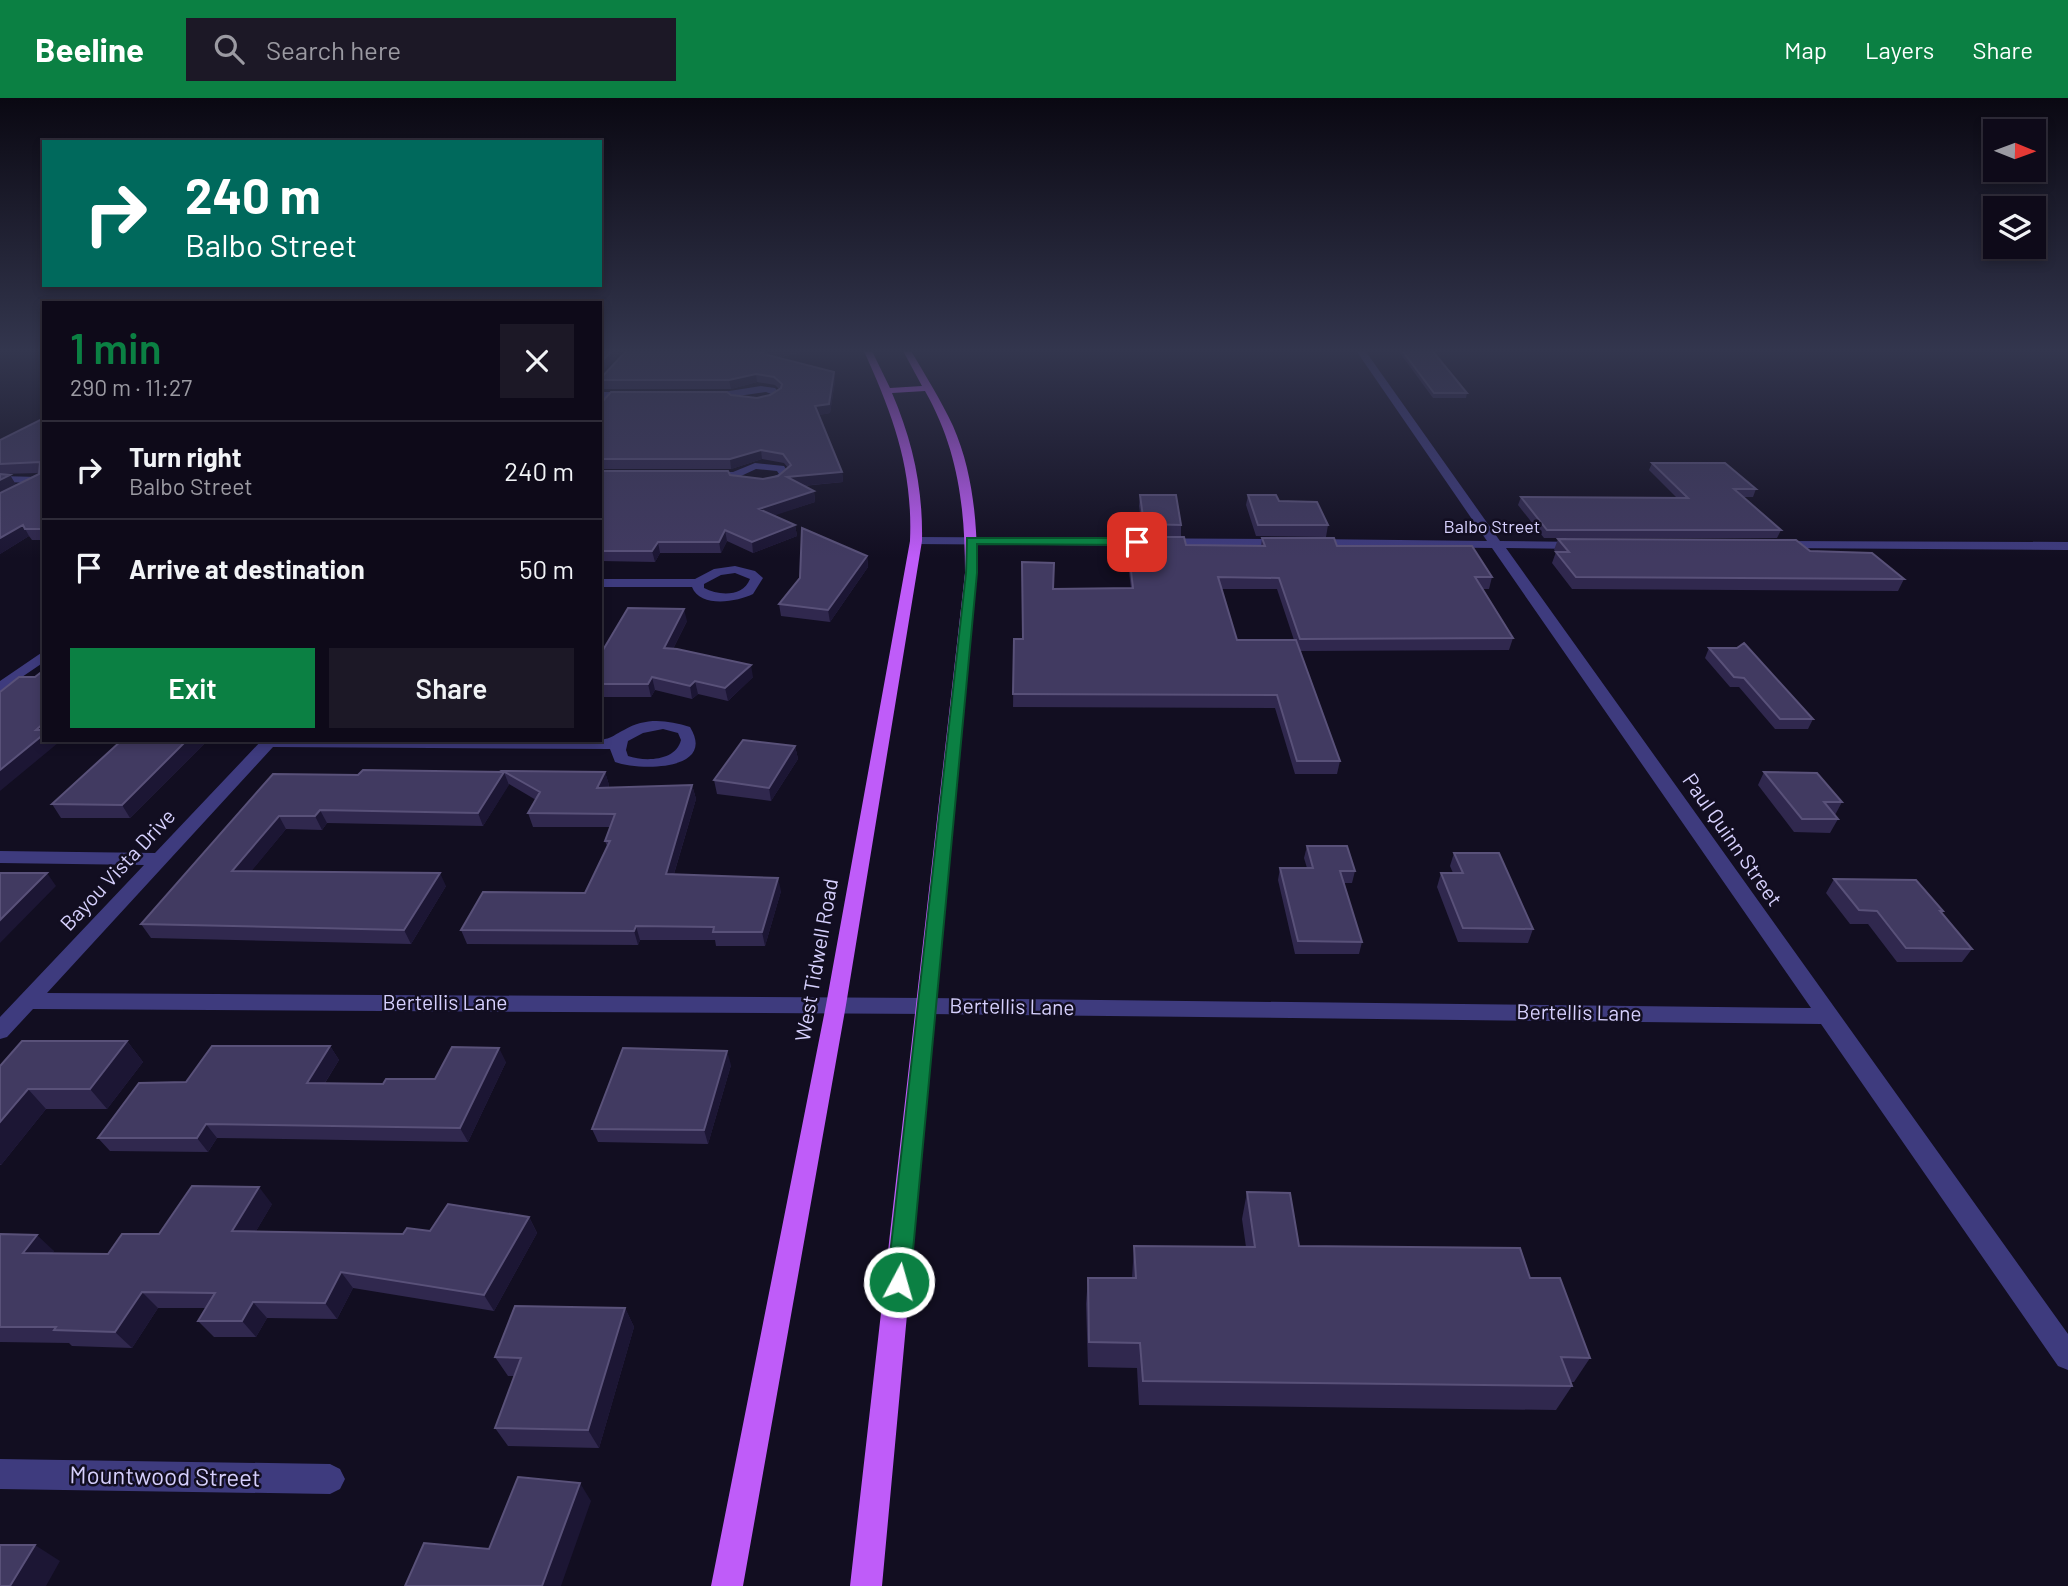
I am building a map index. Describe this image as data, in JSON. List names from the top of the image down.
{
  "streets": {
    "main road": ["West Tidwell Road"],
    "street": [
      "Balbo Street",
      "Paul Quinn Street",
      "Bayou Vista Drive",
      "Bertellis Lane",
      "Mountwood Street"
    ]
  },
  "crossings": [
    ["Balbo Street", "Paul Quinn Street"],
    ["Balbo Street", "West Tidwell Road"],
    ["Paul Quinn Street", "Bertellis Lane"],
    ["Bayou Vista Drive", "Bertellis Lane"],
    ["West Tidwell Road", "Bertellis Lane"]
  ],
  "north": "right",
  "page": {
    "header": "Beeline",
    "search": "Search here",
    "nav": ["Map", "Layers", "Share"],
    "turn": ["240 m", "Balbo Street"],
    "heading": ["1 min", "290 m · 11:27"],
    "list": [
      {
        "name": "Turn right",
        "note": "Balbo Street",
        "value": "240 m"
      },
      {
        "name": "Arrive at destination",
        "value": "50 m"
      }
    ],
    "buttons": ["Exit", "Share"]
  }
}
